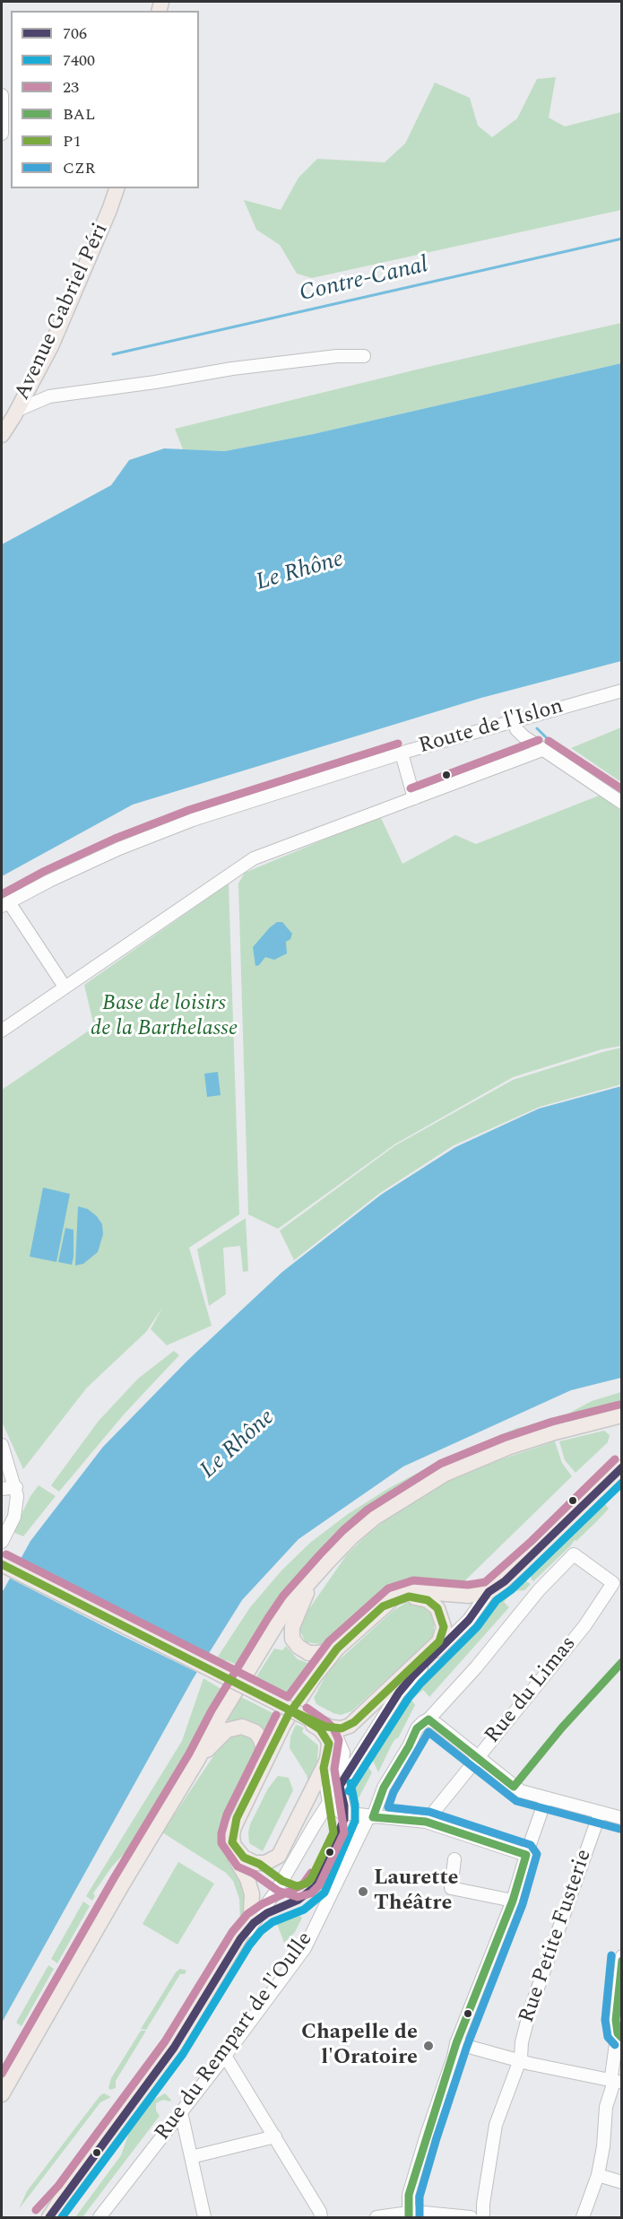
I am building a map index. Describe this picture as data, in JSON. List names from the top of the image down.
{
  "streets": {
    "main road": ["Avenue Gabriel Péri"],
    "street": [
      "Route de l'Islon",
      "Rue du Limas",
      "Rue Petite Fusterie",
      "Rue du Rempart de l'Oulle"
    ]
  },
  "crossings": [
    ["Rue du Limas", "Rue du Rempart de l'Oulle"]
  ],
  "water": ["Contre-Canal", "Le Rhône"],
  "parks": ["Base de loisirs de la Barthelasse"],
  "places": ["Laurette Théâtre", "Chapelle de l'Oratoire"],
  "lines": [
    "transit line 23",
    "transit line 706",
    "transit line 7400",
    "transit line P1",
    "transit line BAL",
    "transit line CZR"
  ],
  "legend": [
    "706",
    "7400",
    "23",
    "BAL",
    "P1",
    "CZR"
  ]
}
